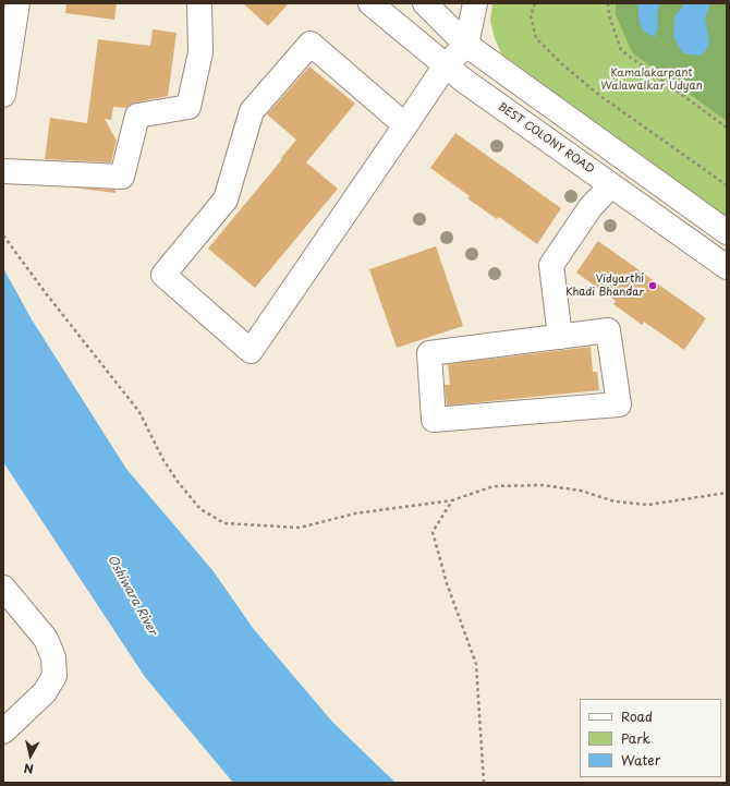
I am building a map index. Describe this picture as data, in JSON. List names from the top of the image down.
{
  "streets": {
    "street": ["BEST COLONY ROAD"]
  },
  "water": ["Oshiwara River"],
  "parks": ["Kamalakarpant Walawalkar Udyan"],
  "places": ["Vidyarthi Khadi Bhandar"],
  "legend": ["Road", "Park", "Water"],
  "north": "bottom"
}
